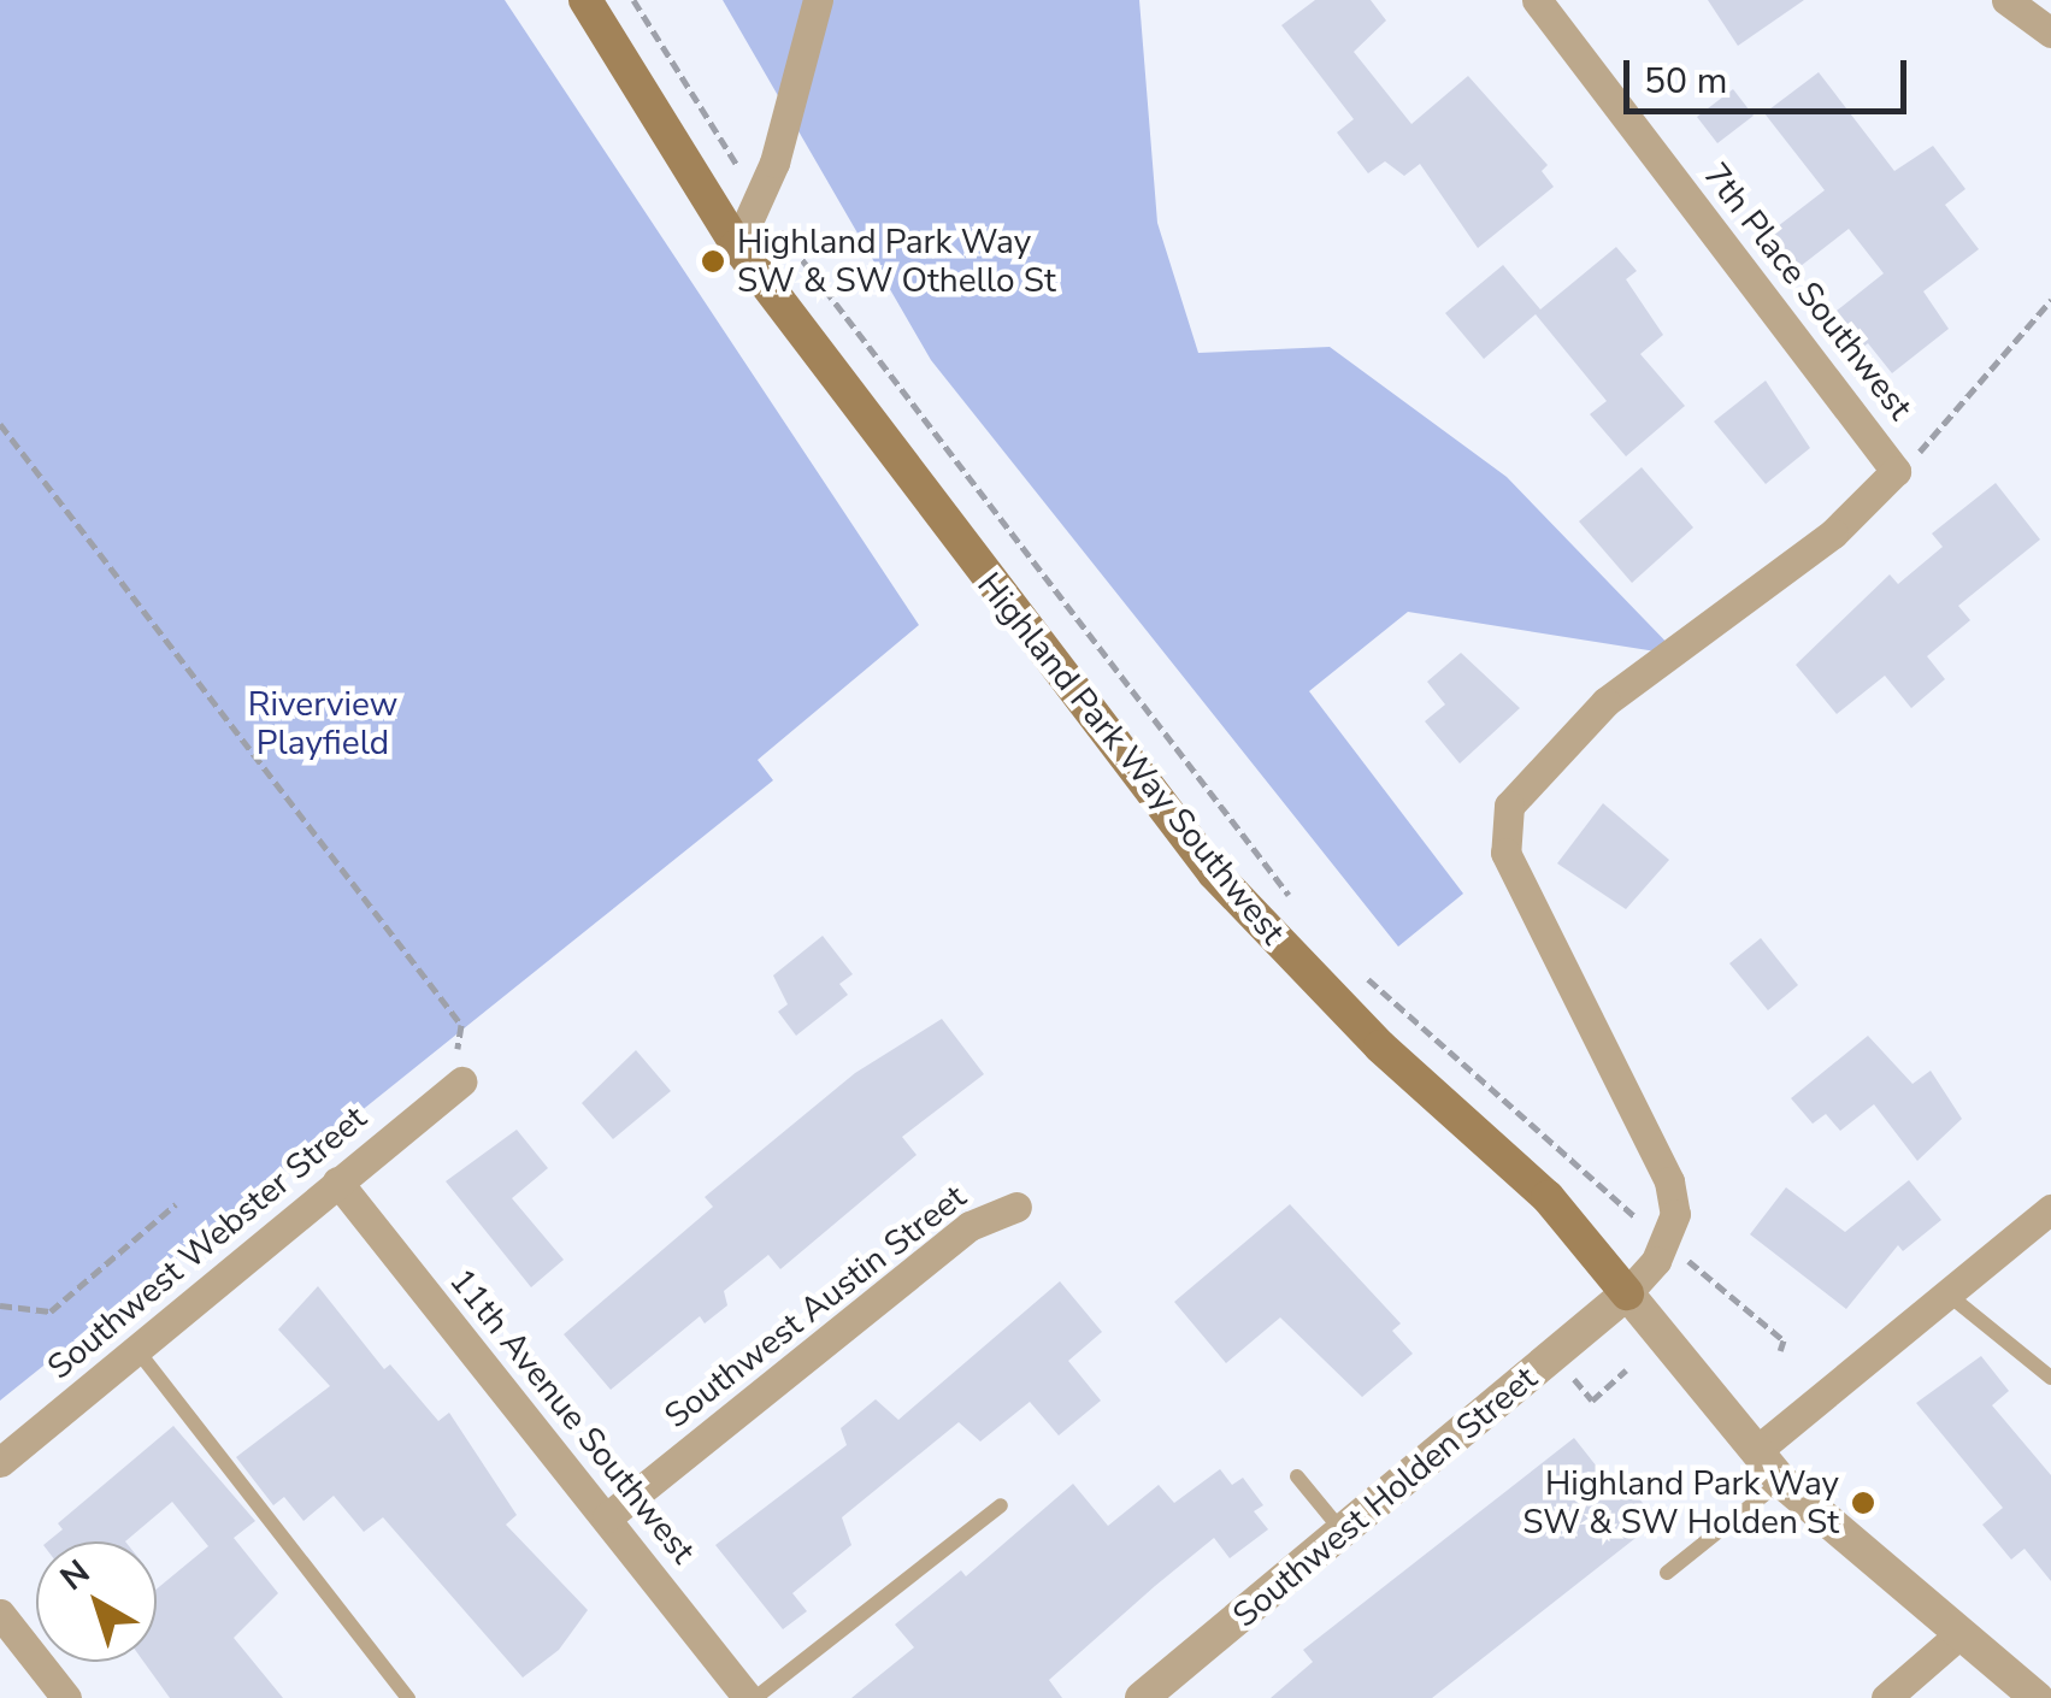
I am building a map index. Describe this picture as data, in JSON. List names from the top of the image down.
{
  "streets": {
    "main road": ["Highland Park Way Southwest"],
    "street": [
      "7th Place Southwest",
      "Southwest Webster Street",
      "Southwest Austin Street",
      "11th Avenue Southwest",
      "Southwest Holden Street"
    ]
  },
  "crossings": [
    ["Highland Park Way Southwest", "Southwest Holden Street"],
    ["Southwest Webster Street", "11th Avenue Southwest"],
    ["Southwest Austin Street", "11th Avenue Southwest"]
  ],
  "parks": ["Riverview Playfield"],
  "places": ["Highland Park Way SW & SW Othello St", "Highland Park Way SW & SW Holden St"],
  "scale_bar": "50 m",
  "north": "top left"
}
